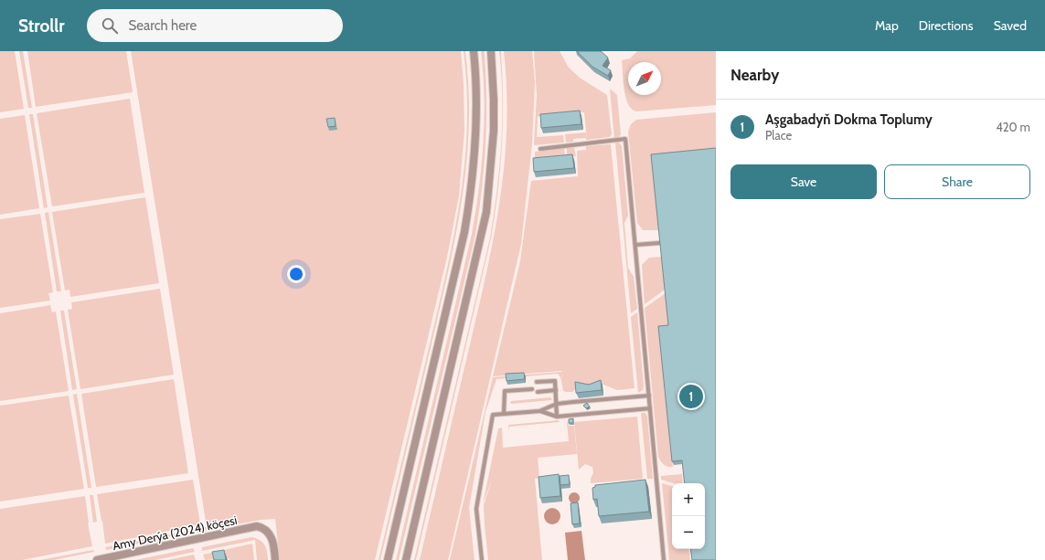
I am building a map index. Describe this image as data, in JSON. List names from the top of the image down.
{
  "streets": {
    "street": ["Amy Derýa (2024) köçesi"]
  },
  "north": "top right",
  "page": {
    "header": "Strollr",
    "search": "Search here",
    "nav": ["Map", "Directions", "Saved"],
    "heading": "Nearby",
    "list": [
      {
        "mark": "1",
        "name": "Aşgabadyň Dokma Toplumy",
        "note": "Place",
        "value": "420 m"
      }
    ],
    "buttons": ["Save", "Share"],
    "pins": "1",
    "map_buttons": ["+", "−"]
  }
}
